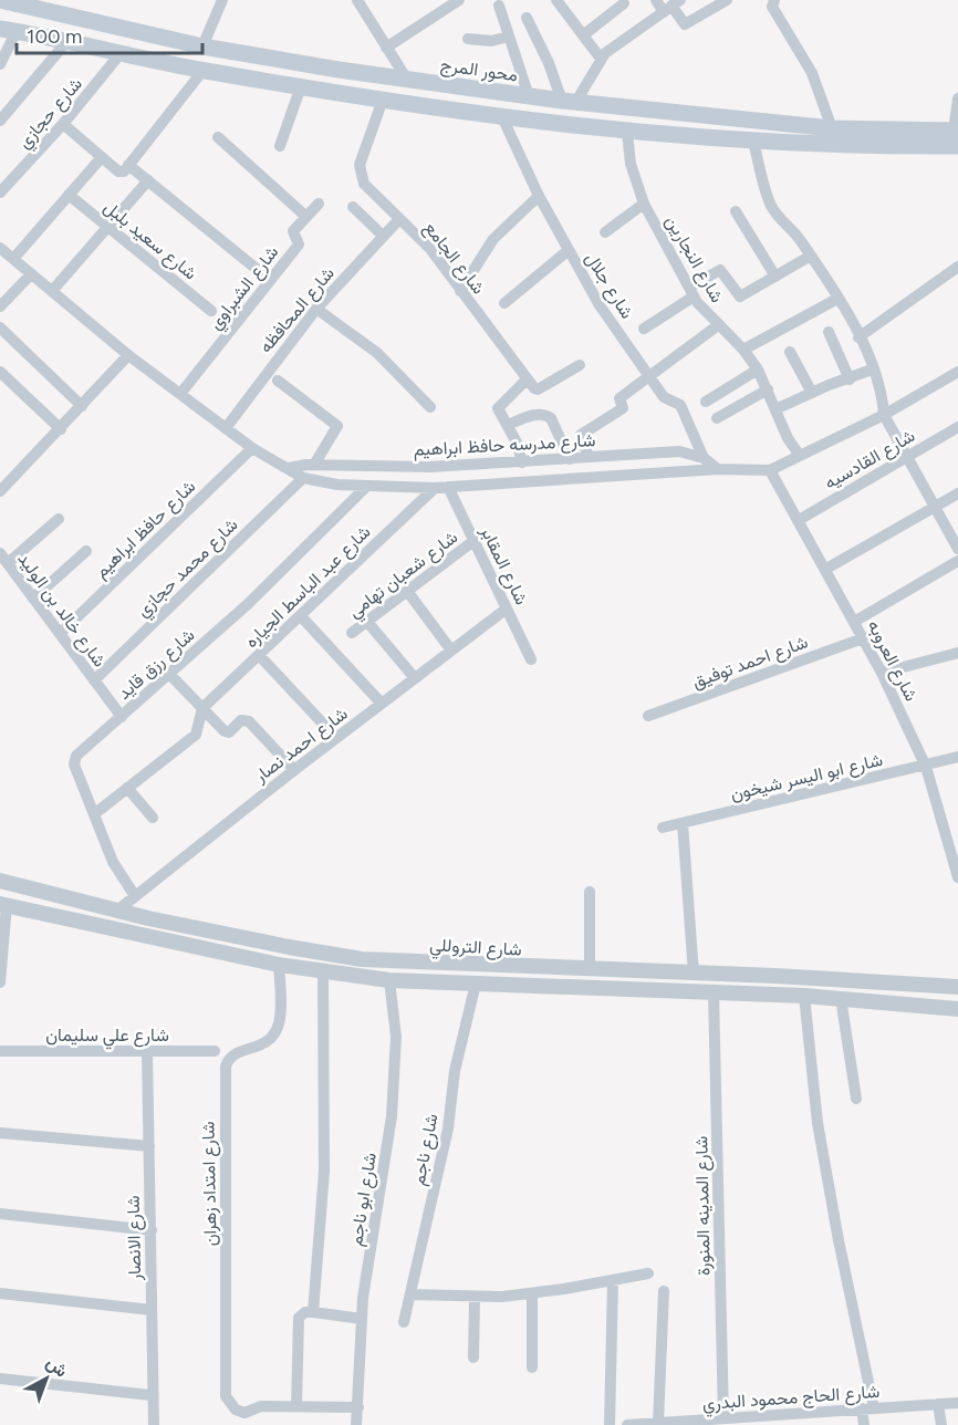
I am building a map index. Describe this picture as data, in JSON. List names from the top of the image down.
{
  "streets": {
    "main road": ["محور المرج"],
    "street": [
      "شارع حجازي",
      "شارع سعيد بلبل",
      "شارع الجامع",
      "شارع النجارين",
      "شارع جلال",
      "شارع الشبراوي",
      "شارع المحافظه",
      "شارع مدرسه حافظ ابراهيم",
      "شارع القادسيه",
      "شارع حافظ ابراهيم",
      "شارع المقابر",
      "شارع محمد حجازي",
      "شارع شعبان تهامي",
      "شارع عبد الباسط الجياره",
      "شارع خالد بن الوليد",
      "شارع العروبه",
      "شارع احمد توفيق",
      "شارع رزق قايد",
      "شارع احمد نصار",
      "شارع ابو اليسر شيخون",
      "شارع التروللي",
      "شارع علي سليمان",
      "شارع ناجم",
      "شارع امتداد زهران",
      "شارع ابو ناجم",
      "شارع المدينه المنورة",
      "شارع الانصار",
      "شارع الحاج محمود البدري"
    ]
  },
  "crossings": [
    ["محور المرج", "شارع حجازي"],
    ["محور المرج", "شارع الجامع"],
    ["محور المرج", "شارع النجارين"],
    ["محور المرج", "شارع جلال"],
    ["شارع الجامع", "شارع المحافظه"],
    ["شارع جلال", "شارع مدرسه حافظ ابراهيم"],
    ["شارع الشبراوي", "شارع مدرسه حافظ ابراهيم"],
    ["شارع المحافظه", "شارع مدرسه حافظ ابراهيم"],
    ["شارع مدرسه حافظ ابراهيم", "شارع حافظ ابراهيم"],
    ["شارع مدرسه حافظ ابراهيم", "شارع المقابر"],
    ["شارع مدرسه حافظ ابراهيم", "شارع محمد حجازي"],
    ["شارع مدرسه حافظ ابراهيم", "شارع عبد الباسط الجياره"],
    ["شارع مدرسه حافظ ابراهيم", "شارع العروبه"],
    ["شارع مدرسه حافظ ابراهيم", "شارع رزق قايد"],
    ["شارع القادسيه", "شارع العروبه"],
    ["شارع حافظ ابراهيم", "شارع خالد بن الوليد"],
    ["شارع المقابر", "شارع شعبان تهامي"],
    ["شارع المقابر", "شارع احمد نصار"],
    ["شارع محمد حجازي", "شارع خالد بن الوليد"],
    ["شارع خالد بن الوليد", "شارع رزق قايد"],
    ["شارع العروبه", "شارع احمد توفيق"],
    ["شارع العروبه", "شارع ابو اليسر شيخون"],
    ["شارع رزق قايد", "شارع احمد نصار"],
    ["شارع احمد نصار", "شارع التروللي"],
    ["شارع التروللي", "شارع ناجم"],
    ["شارع التروللي", "شارع امتداد زهران"],
    ["شارع التروللي", "شارع ابو ناجم"],
    ["شارع التروللي", "شارع المدينه المنورة"],
    ["شارع علي سليمان", "شارع الانصار"],
    ["شارع المدينه المنورة", "شارع الحاج محمود البدري"]
  ],
  "scale_bar": "100 m",
  "north": "top right"
}
